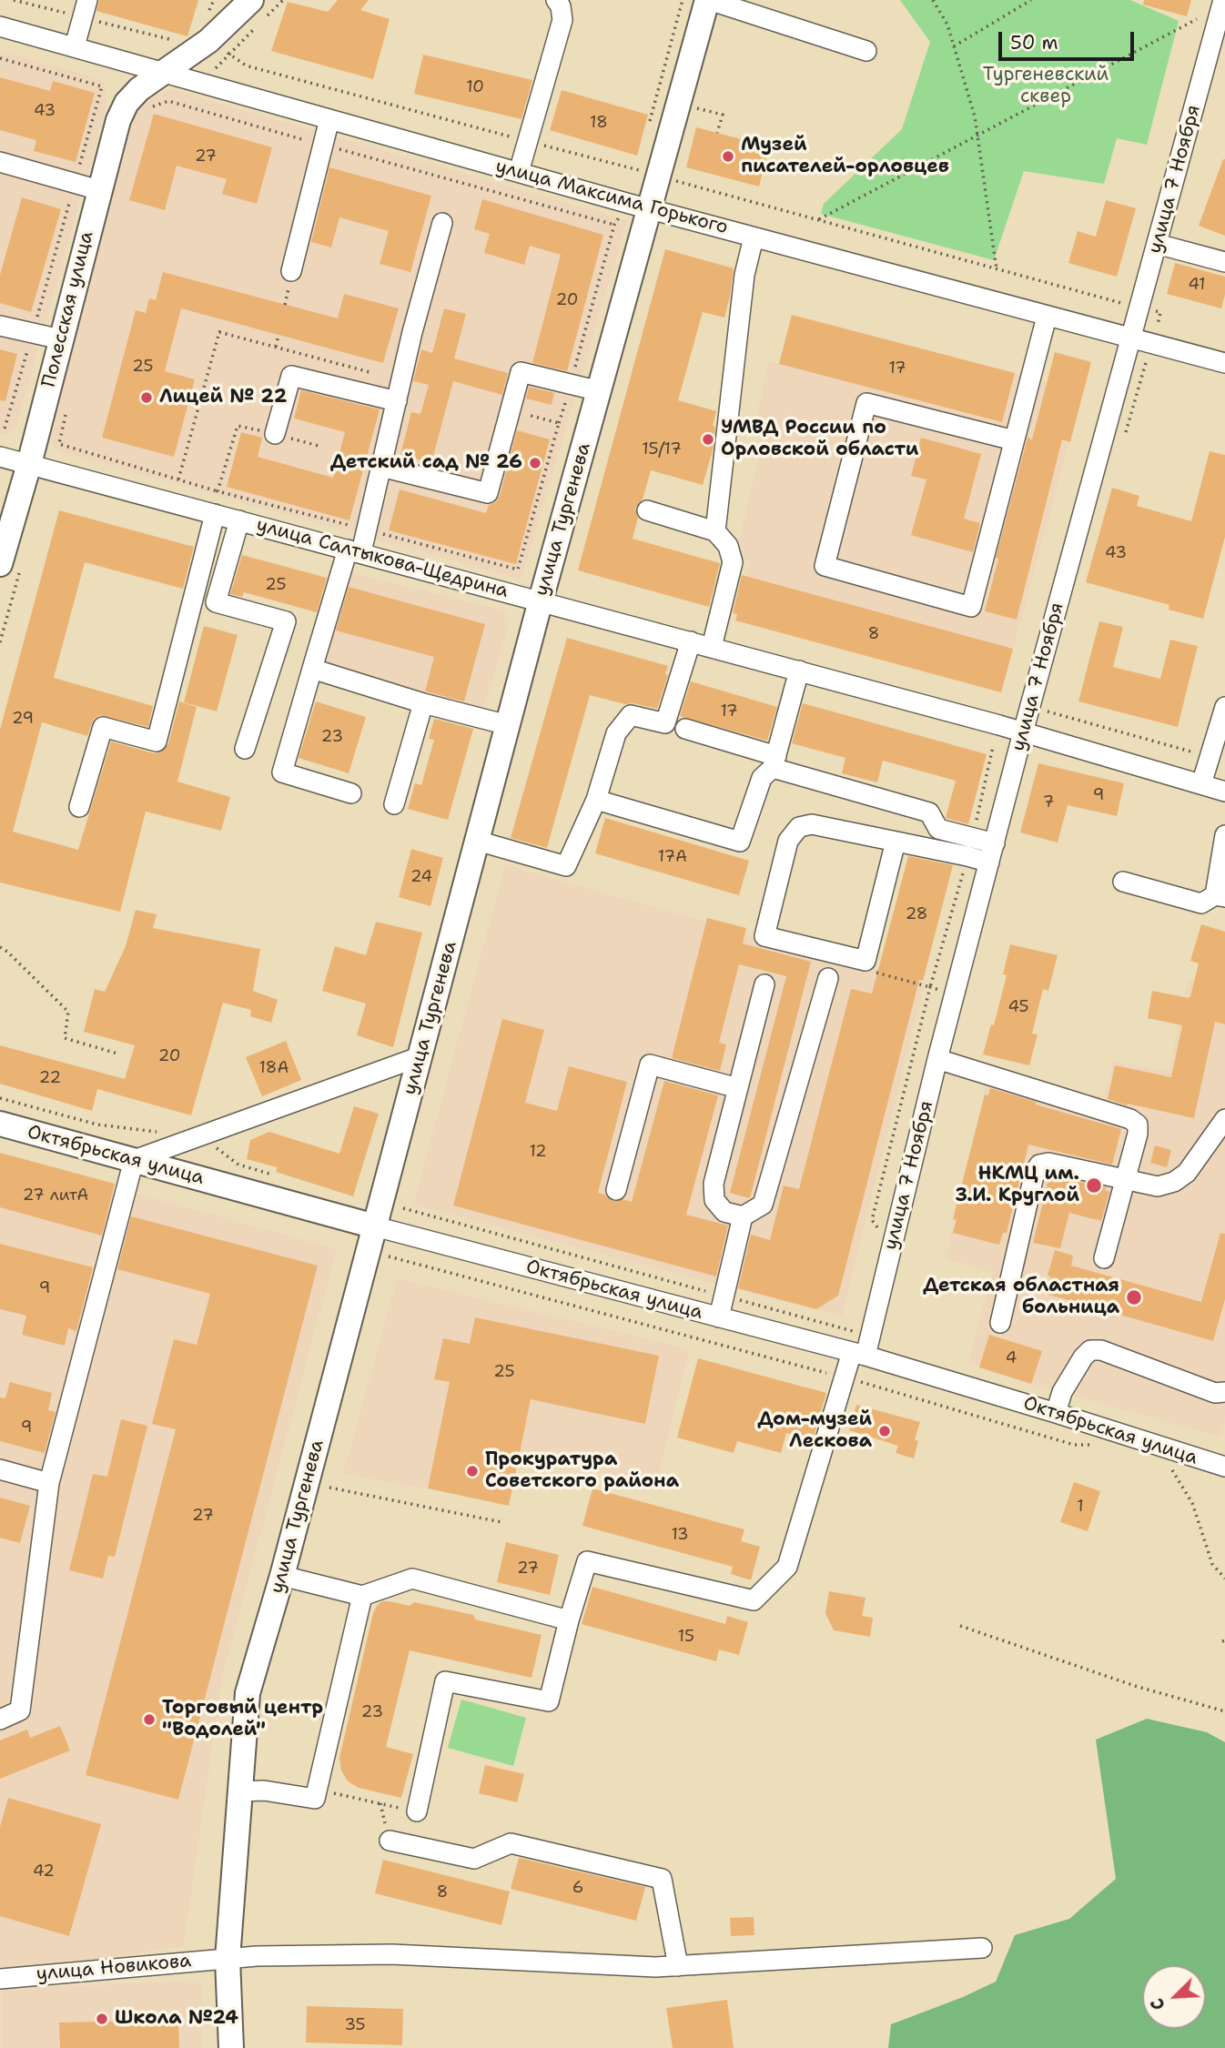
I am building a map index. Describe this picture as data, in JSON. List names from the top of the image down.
{
  "streets": {
    "main road": ["Полесская улица", "улица Тургенева", "Октябрьская улица"],
    "street": [
      "улица 7 Ноября",
      "улица Максима Горького",
      "улица Салтыкова-Щедрина",
      "улица Новикова"
    ]
  },
  "crossings": [
    ["улица 7 Ноября", "улица Максима Горького"],
    ["улица 7 Ноября", "улица Салтыкова-Щедрина"],
    ["улица 7 Ноября", "Октябрьская улица"],
    ["улица Максима Горького", "Полесская улица"],
    ["улица Максима Горького", "улица Тургенева"],
    ["Полесская улица", "улица Салтыкова-Щедрина"],
    ["улица Тургенева", "улица Салтыкова-Щедрина"],
    ["улица Тургенева", "Октябрьская улица"],
    ["улица Тургенева", "улица Новикова"]
  ],
  "parks": ["Тургеневский сквер"],
  "places": [
    "Музей писателей-орловцев",
    "Лицей № 22",
    "УМВД России по Орловской области",
    "Детский сад № 26",
    "НКМЦ им. З.И. Круглой",
    "Детская областная больница",
    "Дом-музей Лескова",
    "Прокуратура Советского района",
    "Торговый центр \"Водолей\"",
    "Школа №24"
  ],
  "house_numbers": [
    "10",
    "43",
    "18",
    "27",
    "41",
    "20",
    "25",
    "17",
    "15/17",
    "43",
    "25",
    "8",
    "17",
    "29",
    "23",
    "9",
    "7",
    "17А",
    "24",
    "28",
    "45",
    "20",
    "18А",
    "22",
    "12",
    "27 литА",
    "9",
    "4",
    "25",
    "9",
    "1",
    "27",
    "13",
    "27",
    "15",
    "23",
    "42",
    "6",
    "8",
    "35"
  ],
  "scale_bar": "50 m",
  "north": "bottom left"
}
